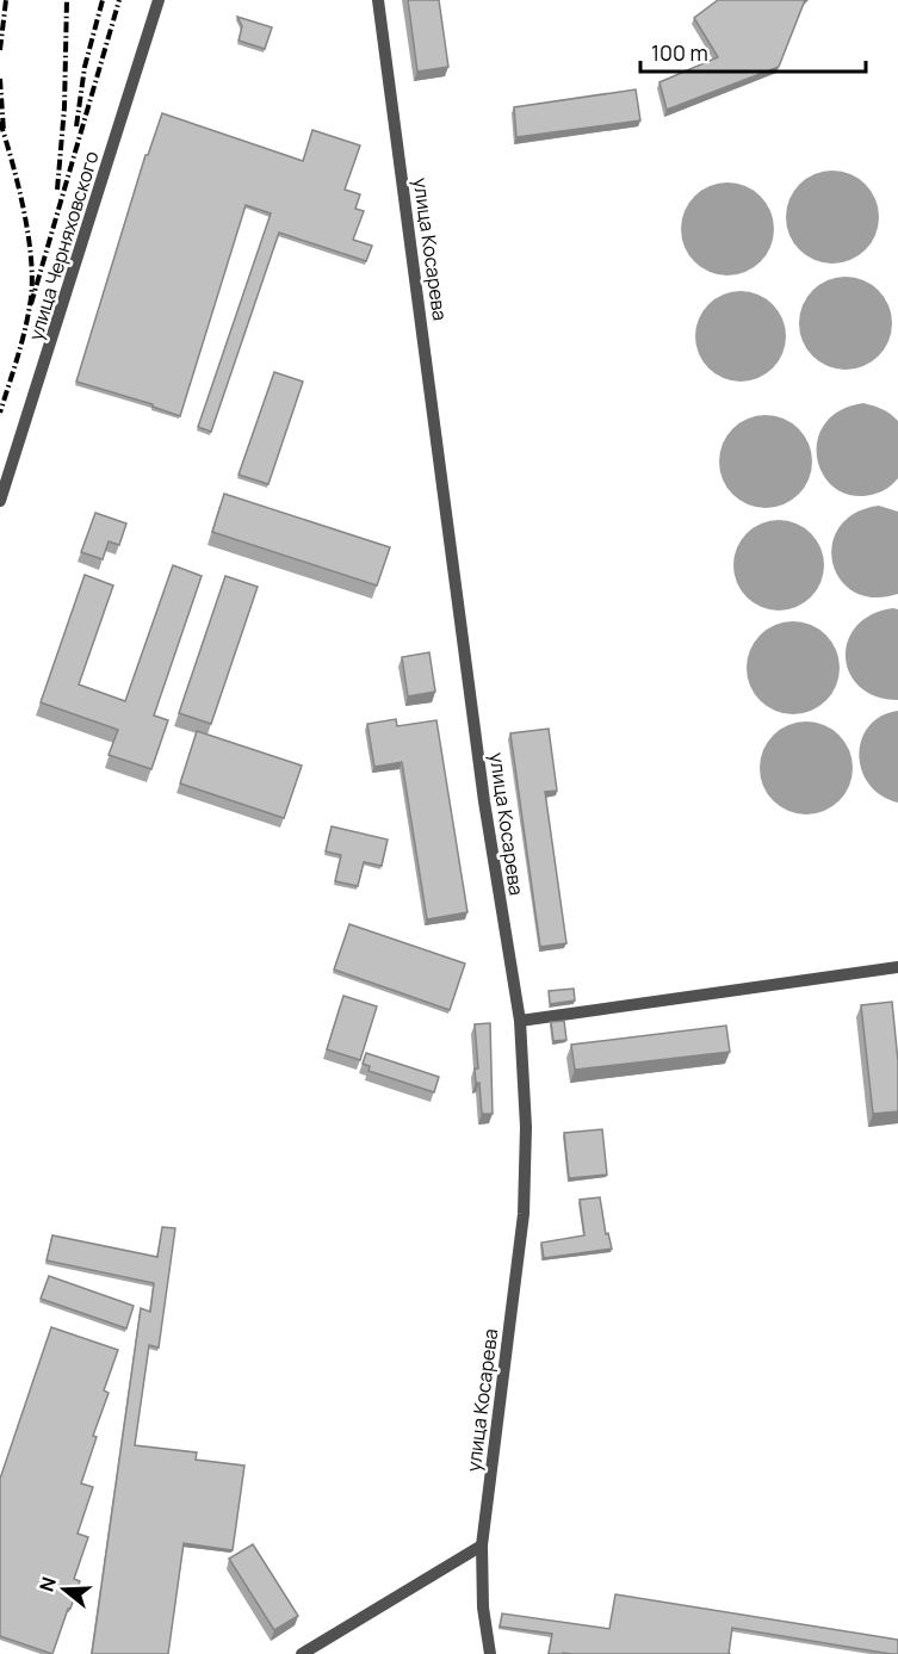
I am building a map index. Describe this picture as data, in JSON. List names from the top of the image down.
{
  "streets": {
    "street": ["улица Черняховского", "улица Косарева"]
  },
  "scale_bar": "100 m",
  "north": "left"
}
